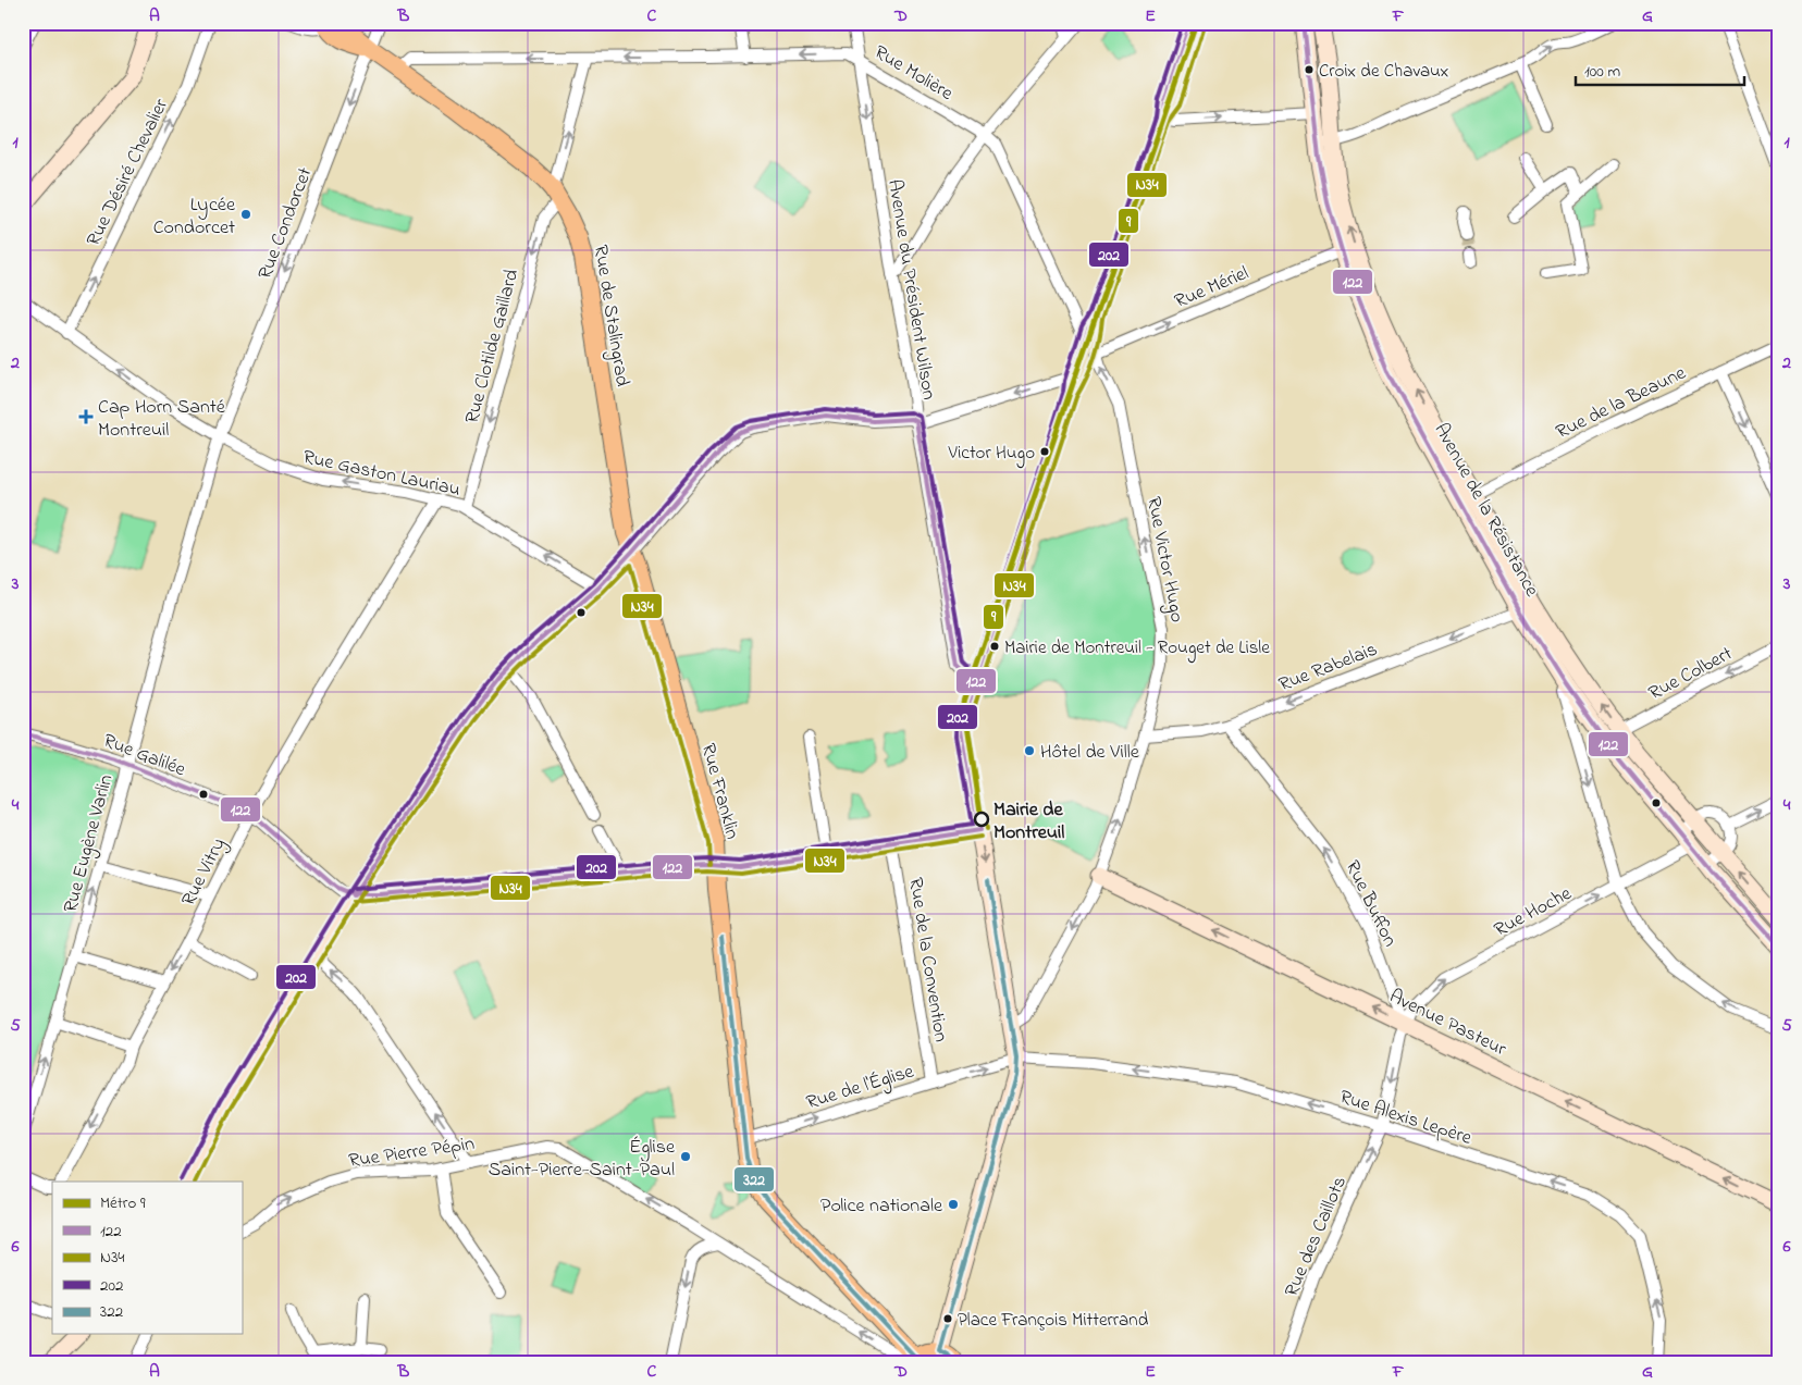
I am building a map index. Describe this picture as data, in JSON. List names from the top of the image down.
{
  "streets": {
    "main road": [
      "Rue de Stalingrad",
      "Avenue de la Résistance",
      "Rue Franklin",
      "Avenue Pasteur"
    ],
    "street": [
      "Rue Molière",
      "Rue Désiré Chevalier",
      "Rue Condorcet",
      "Rue Mériel",
      "Avenue du Président Wilson",
      "Rue Clotilde Gaillard",
      "Rue de la Beaune",
      "Rue Gaston Lauriau",
      "Rue Victor Hugo",
      "Rue Rabelais",
      "Rue Colbert",
      "Rue Galilée",
      "Rue Eugène Varlin",
      "Rue Vitry",
      "Rue Buffon",
      "Rue Hoche",
      "Rue de la Convention",
      "Rue de l'Église",
      "Rue Alexis Lepère",
      "Rue Pierre Pépin",
      "Rue des Caillots"
    ]
  },
  "crossings": [
    ["Rue Molière", "Avenue du Président Wilson"],
    ["Rue Molière", "Rue de Stalingrad"],
    ["Rue Molière", "Rue Clotilde Gaillard"],
    ["Rue Désiré Chevalier", "Rue Gaston Lauriau"],
    ["Rue Condorcet", "Rue de Stalingrad"],
    ["Rue Condorcet", "Rue Gaston Lauriau"],
    ["Rue Condorcet", "Rue Eugène Varlin"],
    ["Rue Mériel", "Avenue de la Résistance"],
    ["Rue Mériel", "Rue Victor Hugo"],
    ["Rue de Stalingrad", "Rue Clotilde Gaillard"],
    ["Rue de Stalingrad", "Rue Franklin"],
    ["Rue Clotilde Gaillard", "Rue Gaston Lauriau"],
    ["Rue Gaston Lauriau", "Rue Eugène Varlin"],
    ["Rue Gaston Lauriau", "Rue Vitry"],
    ["Avenue de la Résistance", "Rue Rabelais"],
    ["Avenue de la Résistance", "Rue Colbert"],
    ["Avenue de la Résistance", "Rue Hoche"],
    ["Rue Victor Hugo", "Rue Rabelais"],
    ["Rue Victor Hugo", "Avenue Pasteur"],
    ["Rue Rabelais", "Rue Buffon"],
    ["Rue Galilée", "Rue Eugène Varlin"],
    ["Rue Galilée", "Rue Vitry"],
    ["Rue Franklin", "Rue de l'Église"],
    ["Rue Franklin", "Rue Pierre Pépin"],
    ["Rue Buffon", "Rue Hoche"],
    ["Rue Buffon", "Avenue Pasteur"],
    ["Rue Hoche", "Avenue Pasteur"],
    ["Rue de la Convention", "Rue de l'Église"],
    ["Rue de l'Église", "Rue Alexis Lepère"],
    ["Rue Alexis Lepère", "Rue des Caillots"]
  ],
  "one_way": [
    "Rue Molière",
    "Rue Désiré Chevalier",
    "Rue Condorcet",
    "Rue Mériel",
    "Rue Gaston Lauriau",
    "Rue Rabelais",
    "Rue Colbert",
    "Rue Buffon",
    "Rue Hoche",
    "Avenue Pasteur",
    "Rue de l'Église",
    "Rue Alexis Lepère",
    "Rue des Caillots"
  ],
  "places": {
    "other": [
      "Croix de Chavaux",
      "Lycée Condorcet",
      "Victor Hugo",
      "Mairie de Montreuil - Rouget de Lisle",
      "Hôtel de Ville",
      "Mairie de Montreuil",
      "Église Saint-Pierre-Saint-Paul",
      "Police nationale",
      "Place François Mitterrand"
    ],
    "health": ["Cap Horn Santé Montreuil"]
  },
  "lines": [
    "metro line 9",
    "transit line 122",
    "transit line 202",
    "transit line N34",
    "transit line 322"
  ],
  "legend": [
    "Métro 9",
    "122",
    "N34",
    "202",
    "322"
  ],
  "scale_bar": "100 m",
  "grid": {
    "columns": [
      "A",
      "B",
      "C",
      "D",
      "E",
      "F",
      "G"
    ],
    "rows": [
      "1",
      "2",
      "3",
      "4",
      "5",
      "6"
    ]
  }
}
